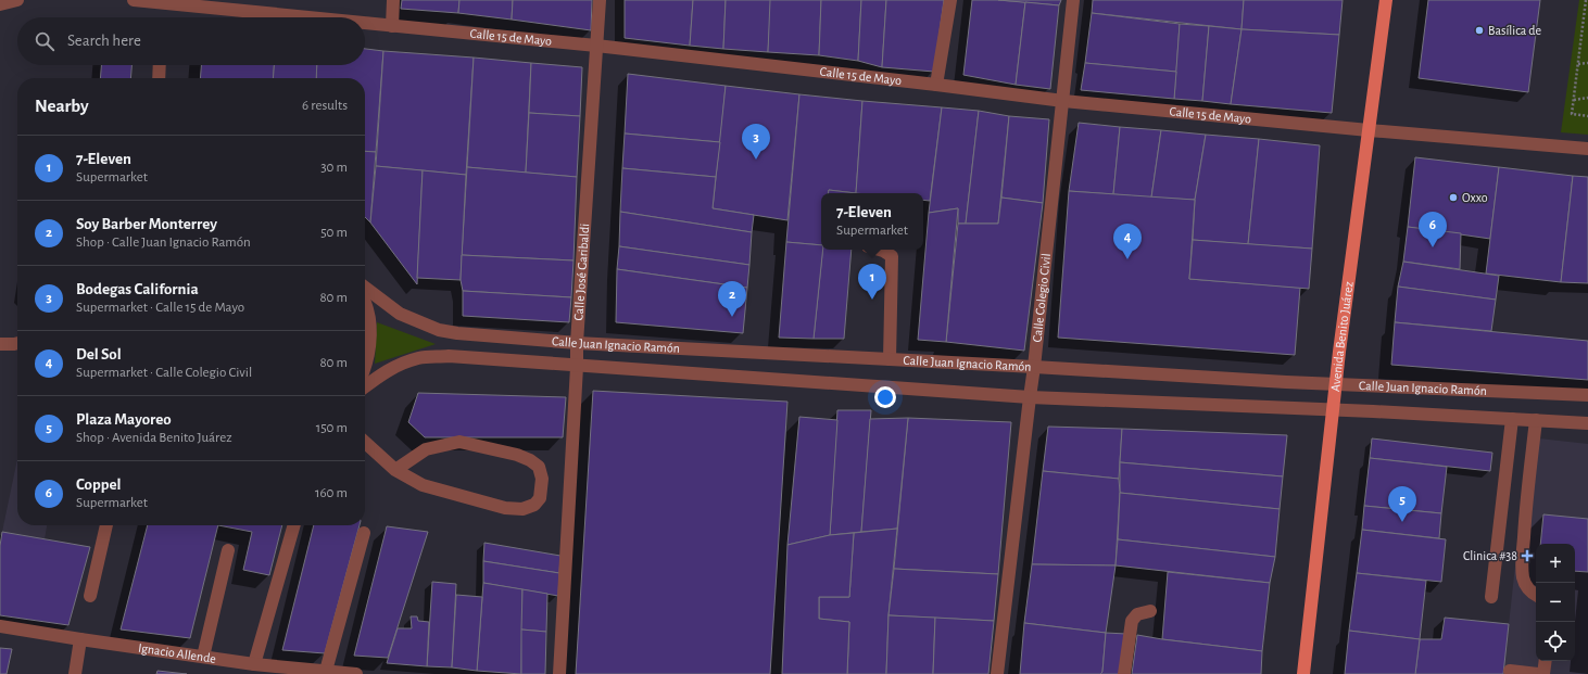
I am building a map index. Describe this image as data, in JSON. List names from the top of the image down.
{
  "streets": {
    "main road": ["Avenida Benito Juárez"],
    "street": [
      "Calle 15 de Mayo",
      "Calle José Garibaldi",
      "Calle Colegio Civil",
      "Calle Juan Ignacio Ramón",
      "Ignacio Allende"
    ]
  },
  "crossings": [
    ["Calle 15 de Mayo", "Calle José Garibaldi"],
    ["Calle 15 de Mayo", "Calle Colegio Civil"],
    ["Calle 15 de Mayo", "Avenida Benito Juárez"],
    ["Calle José Garibaldi", "Calle Juan Ignacio Ramón"],
    ["Calle Colegio Civil", "Calle Juan Ignacio Ramón"],
    ["Avenida Benito Juárez", "Calle Juan Ignacio Ramón"]
  ],
  "places": {
    "other": ["Basílica de", "Oxxo"],
    "health": ["Clinica #38"]
  },
  "page": {
    "search": "Search here",
    "heading": ["Nearby", "6 results"],
    "pins": [
      "3",
      "6",
      "4",
      "1",
      "2",
      "5"
    ],
    "list": [
      {
        "mark": "1",
        "name": "7-Eleven",
        "note": "Supermarket",
        "value": "30 m"
      },
      {
        "mark": "2",
        "name": "Soy Barber Monterrey",
        "note": "Shop · Calle Juan Ignacio Ramón",
        "value": "50 m"
      },
      {
        "mark": "3",
        "name": "Bodegas California",
        "note": "Supermarket · Calle 15 de Mayo",
        "value": "80 m"
      },
      {
        "mark": "4",
        "name": "Del Sol",
        "note": "Supermarket · Calle Colegio Civil",
        "value": "80 m"
      },
      {
        "mark": "5",
        "name": "Plaza Mayoreo",
        "note": "Shop · Avenida Benito Juárez",
        "value": "150 m"
      },
      {
        "mark": "6",
        "name": "Coppel",
        "note": "Supermarket",
        "value": "160 m"
      }
    ],
    "popup": ["7-Eleven", "Supermarket"],
    "map_buttons": ["+", "−"]
  }
}
